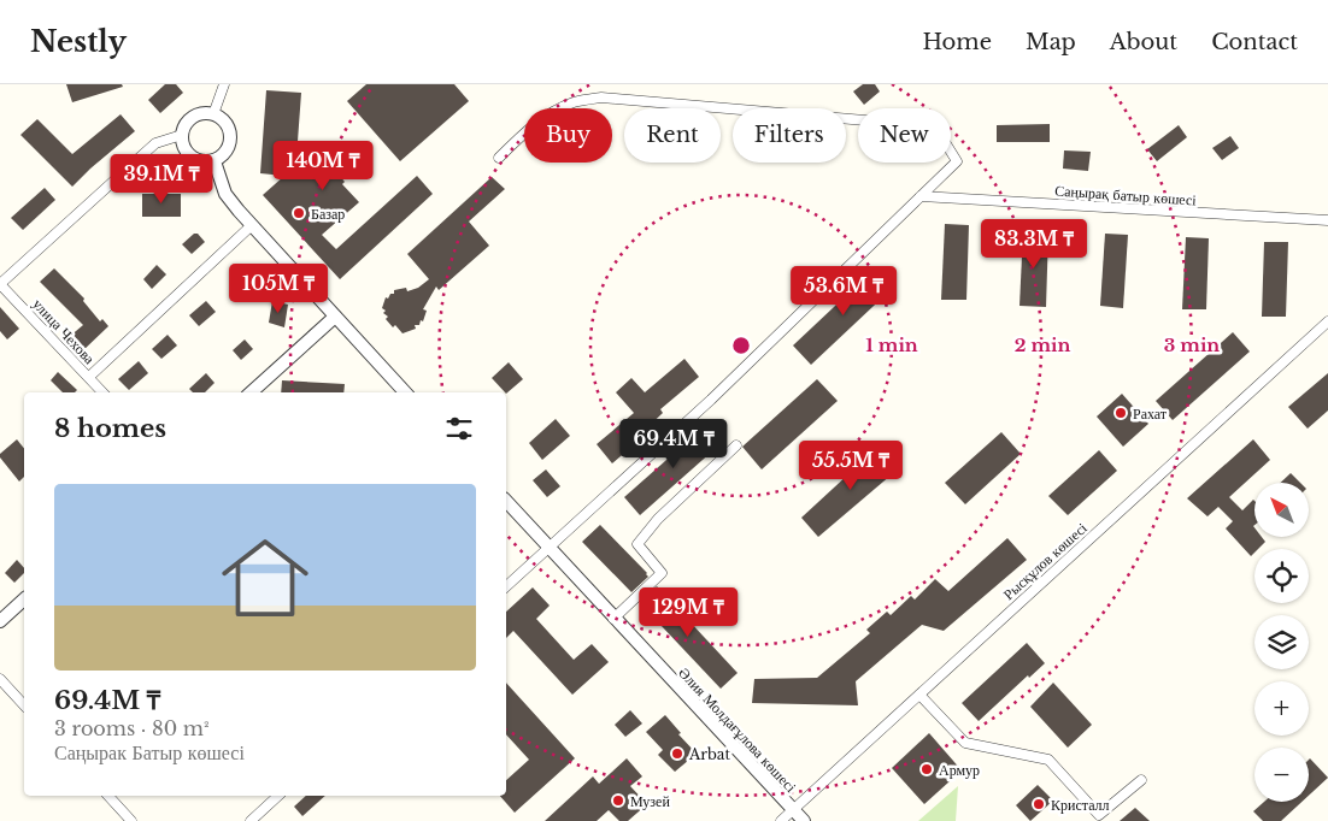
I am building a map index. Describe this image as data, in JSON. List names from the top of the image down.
{
  "streets": {
    "street": [
      "Саңырақ батыр көшесі",
      "улица Чехова",
      "Рысқұлов көшесі",
      "Әлия Молдағұлова көшесі"
    ]
  },
  "crossings": [
    ["Рысқұлов көшесі", "Әлия Молдағұлова көшесі"]
  ],
  "places": [
    "Базар",
    "Рахат",
    "Arbat",
    "Армур",
    "Музей",
    "Кристалл"
  ],
  "north": "top left",
  "page": {
    "header": "Nestly",
    "nav": [
      "Home",
      "Map",
      "About",
      "Contact"
    ],
    "chip": [
      "Buy",
      "Rent",
      "Filters",
      "New"
    ],
    "price": [
      "140M ₸",
      "39.1M ₸",
      "83.3M ₸",
      "105M ₸",
      "53.6M ₸",
      "69.4M ₸",
      "55.5M ₸",
      "129M ₸"
    ],
    "heading": "8 homes",
    "list": [
      {
        "name": "69.4M ₸",
        "note": "3 rooms · 80 m² · Саңырак Батыр көшесі"
      }
    ],
    "map_buttons": ["+", "−"]
  },
  "rings": ["1 min", "2 min", "3 min"]
}
